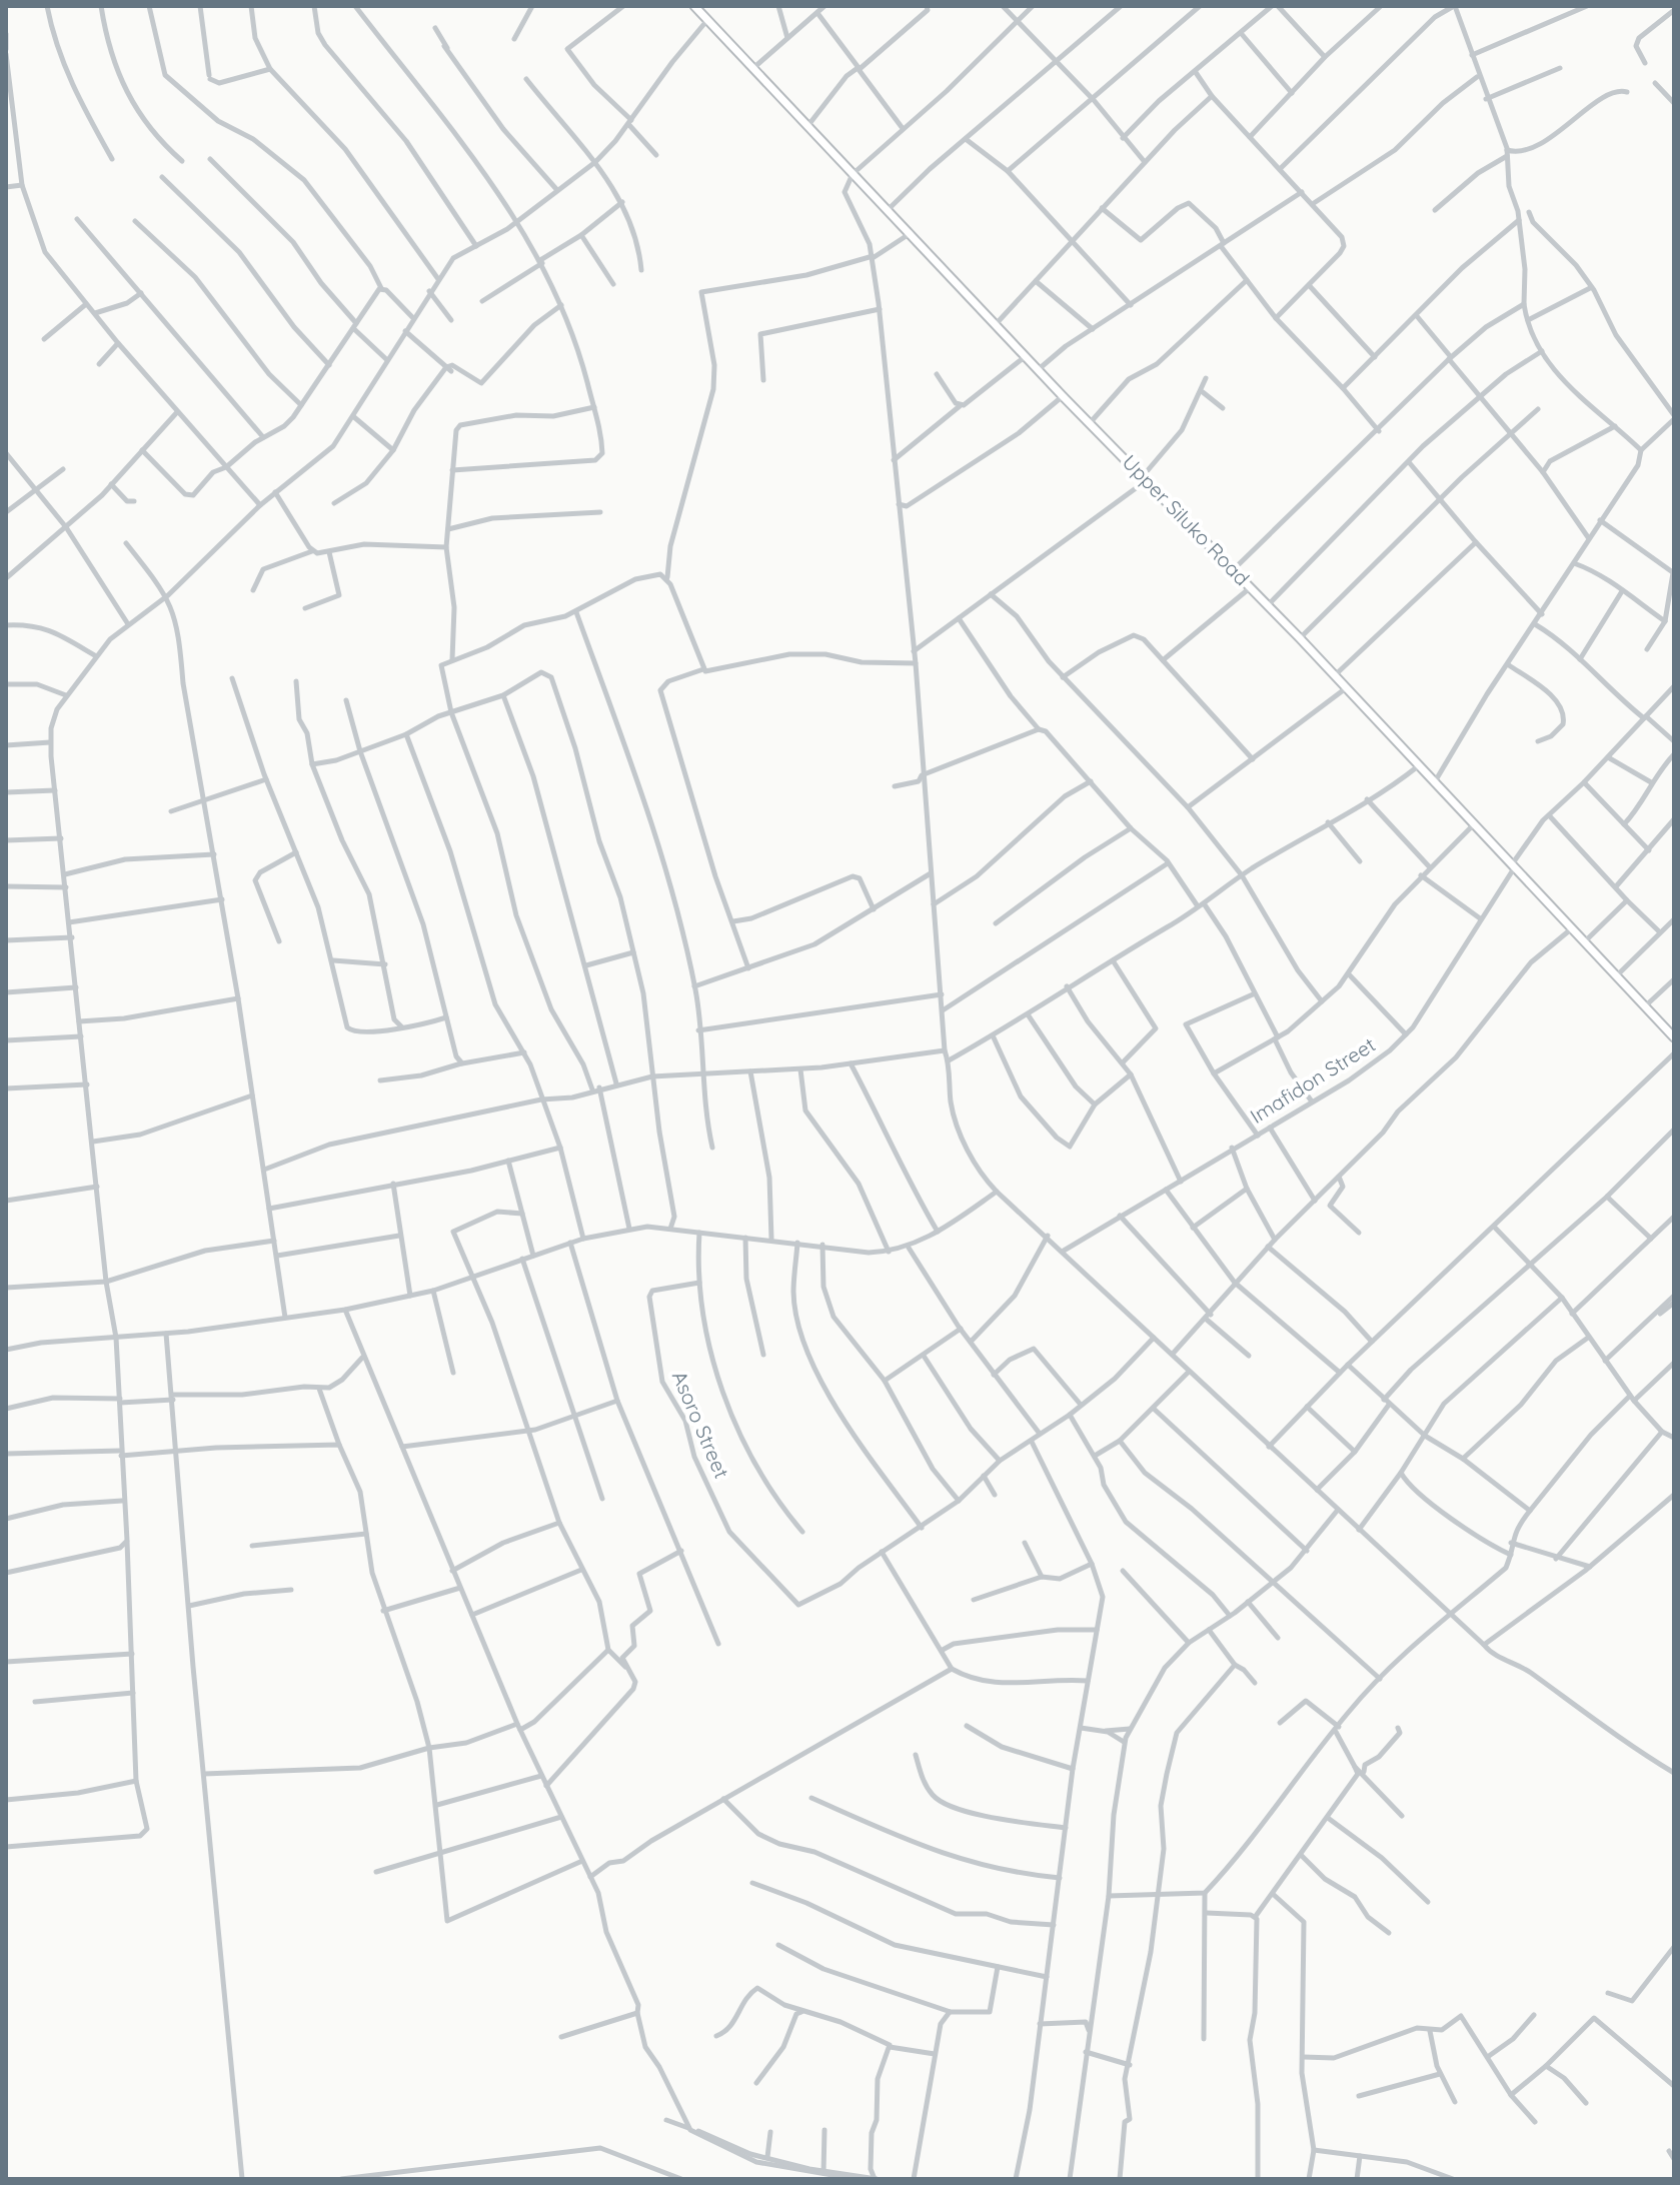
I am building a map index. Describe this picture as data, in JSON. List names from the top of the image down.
{
  "streets": {
    "main road": ["Upper Siluko Road"],
    "street": ["Imafidon Street", "Asoro Street"]
  },
  "crossings": [
    ["Upper Siluko Road", "Imafidon Street"]
  ]
}
